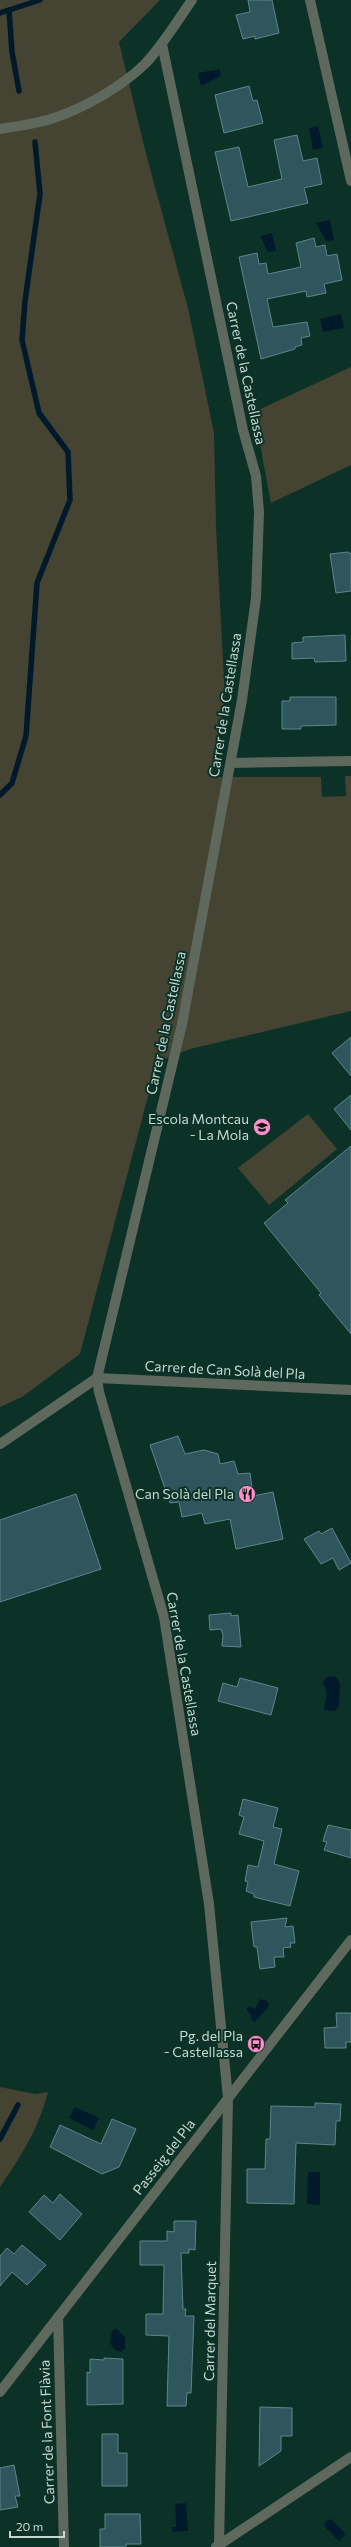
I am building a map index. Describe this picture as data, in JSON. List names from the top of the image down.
{
  "streets": {
    "street": [
      "Carrer de la Castellassa",
      "Carrer de Can Solà del Pla",
      "Passeig del Pla",
      "Carrer del Marquet",
      "Carrer de la Font Flàvia"
    ]
  },
  "crossings": [
    ["Carrer de la Castellassa", "Carrer de Can Solà del Pla"],
    ["Carrer de la Castellassa", "Passeig del Pla"],
    ["Carrer de la Castellassa", "Carrer del Marquet"],
    ["Passeig del Pla", "Carrer del Marquet"],
    ["Passeig del Pla", "Carrer de la Font Flàvia"]
  ],
  "places": {
    "school or university": ["Escola Montcau - La Mola"],
    "restaurant": ["Can Solà del Pla"],
    "bus stop": ["Pg. del Pla - Castellassa"]
  },
  "scale_bar": "20 m"
}
